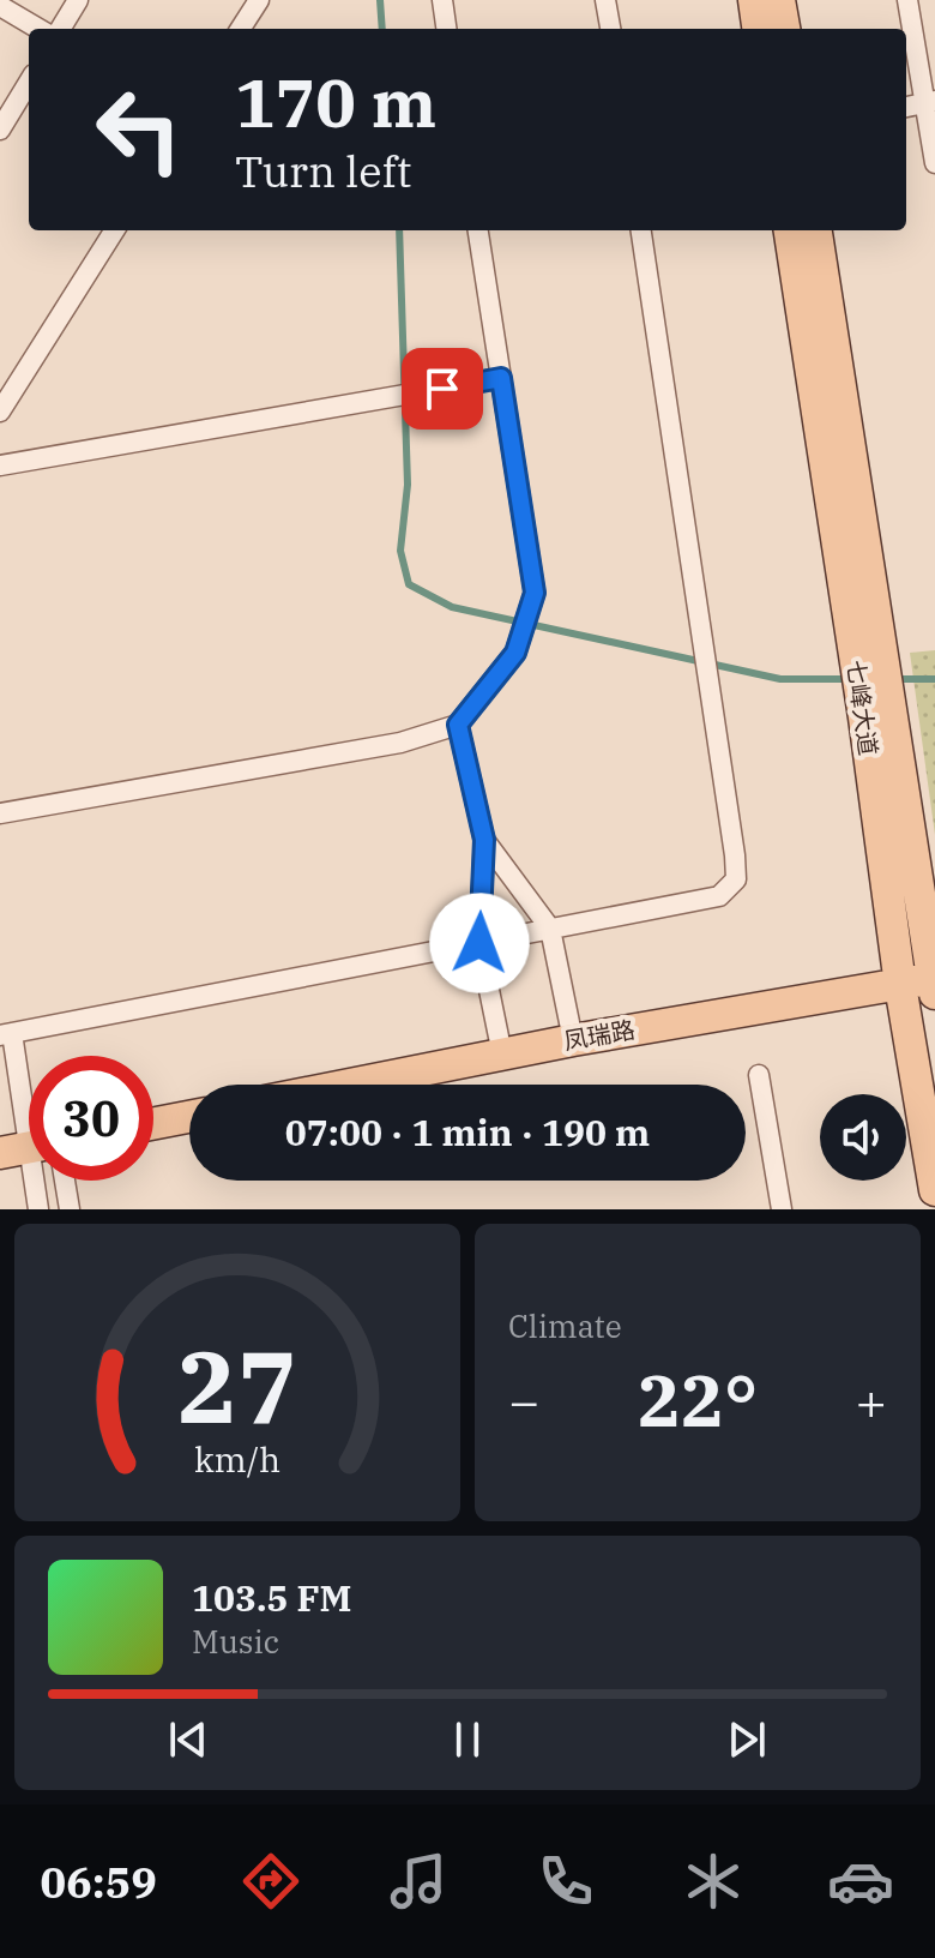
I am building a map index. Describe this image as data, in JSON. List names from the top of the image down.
{
  "streets": {
    "main road": ["七峰大道", "凤瑞路"]
  },
  "crossings": [
    ["七峰大道", "凤瑞路"]
  ],
  "page": {
    "turn": ["170 m", "Turn left"],
    "limit": "30",
    "trip": "07:00 · 1 min · 190 m",
    "tile": "Climate",
    "heat": ["−", "22°", "+"],
    "song": ["103.5 FM", "Music"],
    "tabs": "06:59",
    "gauge": ["27", "km/h"]
  }
}
